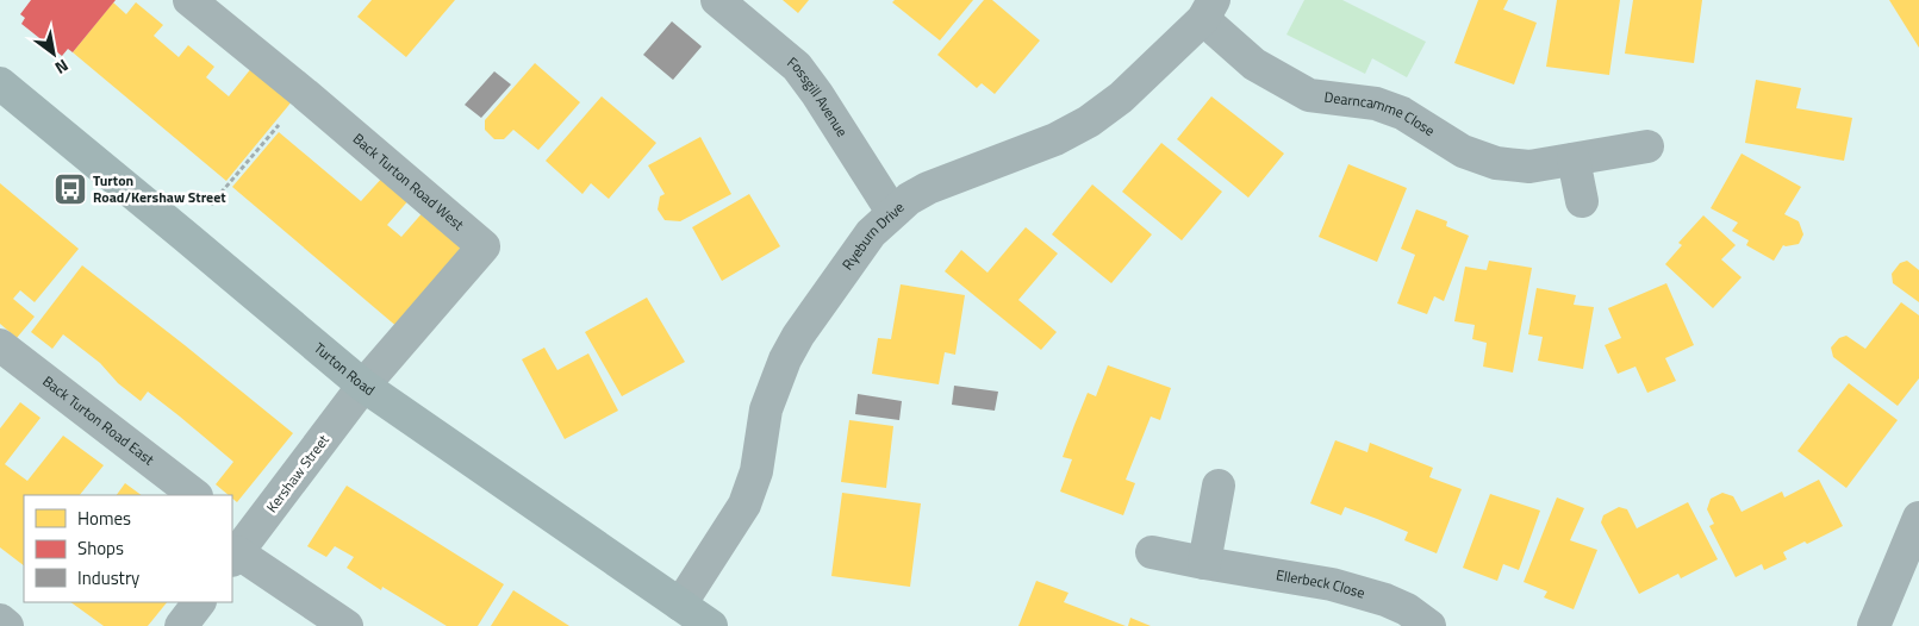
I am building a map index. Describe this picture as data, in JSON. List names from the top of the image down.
{
  "streets": {
    "main road": ["Turton Road"],
    "street": [
      "Fossgill Avenue",
      "Dearncamme Close",
      "Back Turton Road West",
      "Ryeburn Drive",
      "Back Turton Road East",
      "Kershaw Street",
      "Ellerbeck Close"
    ]
  },
  "crossings": [
    ["Fossgill Avenue", "Ryeburn Drive"],
    ["Dearncamme Close", "Ryeburn Drive"],
    ["Back Turton Road West", "Turton Road"],
    ["Back Turton Road West", "Kershaw Street"],
    ["Ryeburn Drive", "Turton Road"],
    ["Turton Road", "Kershaw Street"]
  ],
  "places": {
    "bus stop": ["Turton Road/Kershaw Street"]
  },
  "legend": ["Homes", "Shops", "Industry"],
  "north": "bottom right"
}
